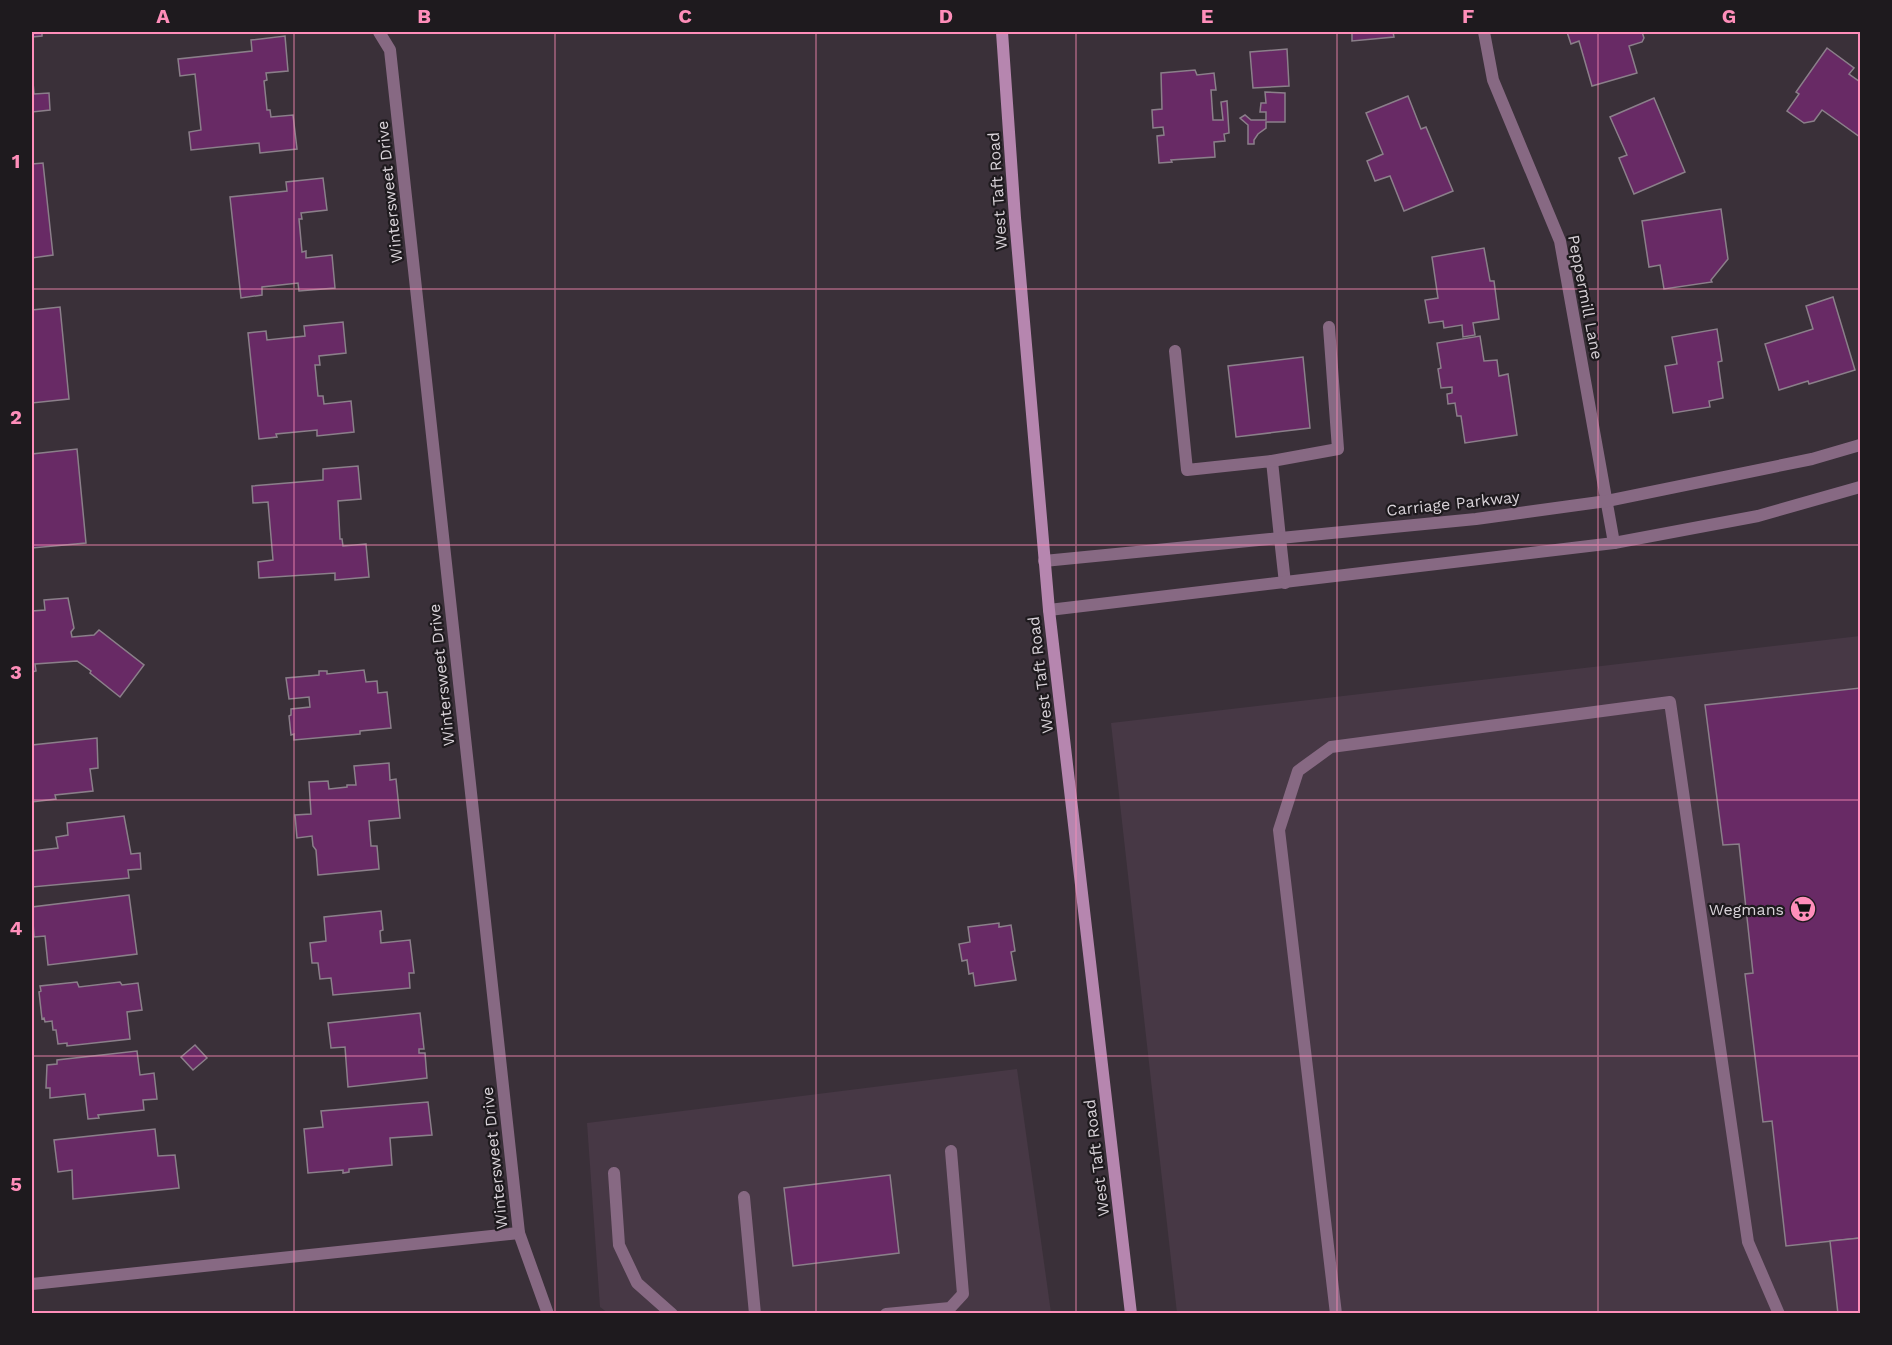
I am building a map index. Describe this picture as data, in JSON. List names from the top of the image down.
{
  "streets": {
    "main road": ["West Taft Road"],
    "street": ["Wintersweet Drive", "Peppermill Lane", "Carriage Parkway"]
  },
  "crossings": [
    ["West Taft Road", "Carriage Parkway"],
    ["Peppermill Lane", "Carriage Parkway"]
  ],
  "places": {
    "supermarket": ["Wegmans"]
  },
  "grid": {
    "columns": [
      "A",
      "B",
      "C",
      "D",
      "E",
      "F",
      "G"
    ],
    "rows": [
      "1",
      "2",
      "3",
      "4",
      "5"
    ]
  }
}
